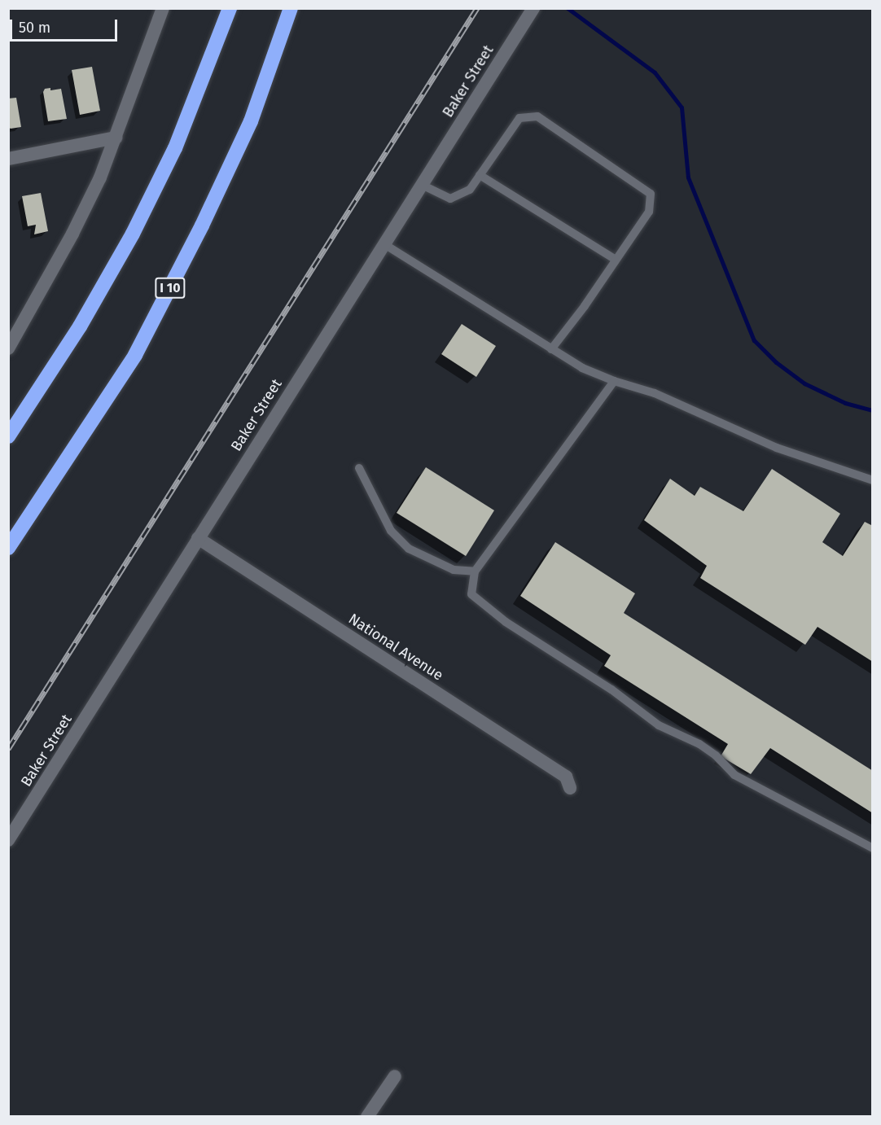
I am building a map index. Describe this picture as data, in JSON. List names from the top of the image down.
{
  "streets": {
    "highway": ["I 10"],
    "street": ["Baker Street", "National Avenue"]
  },
  "crossings": [
    ["Baker Street", "National Avenue"]
  ],
  "scale_bar": "50 m"
}
